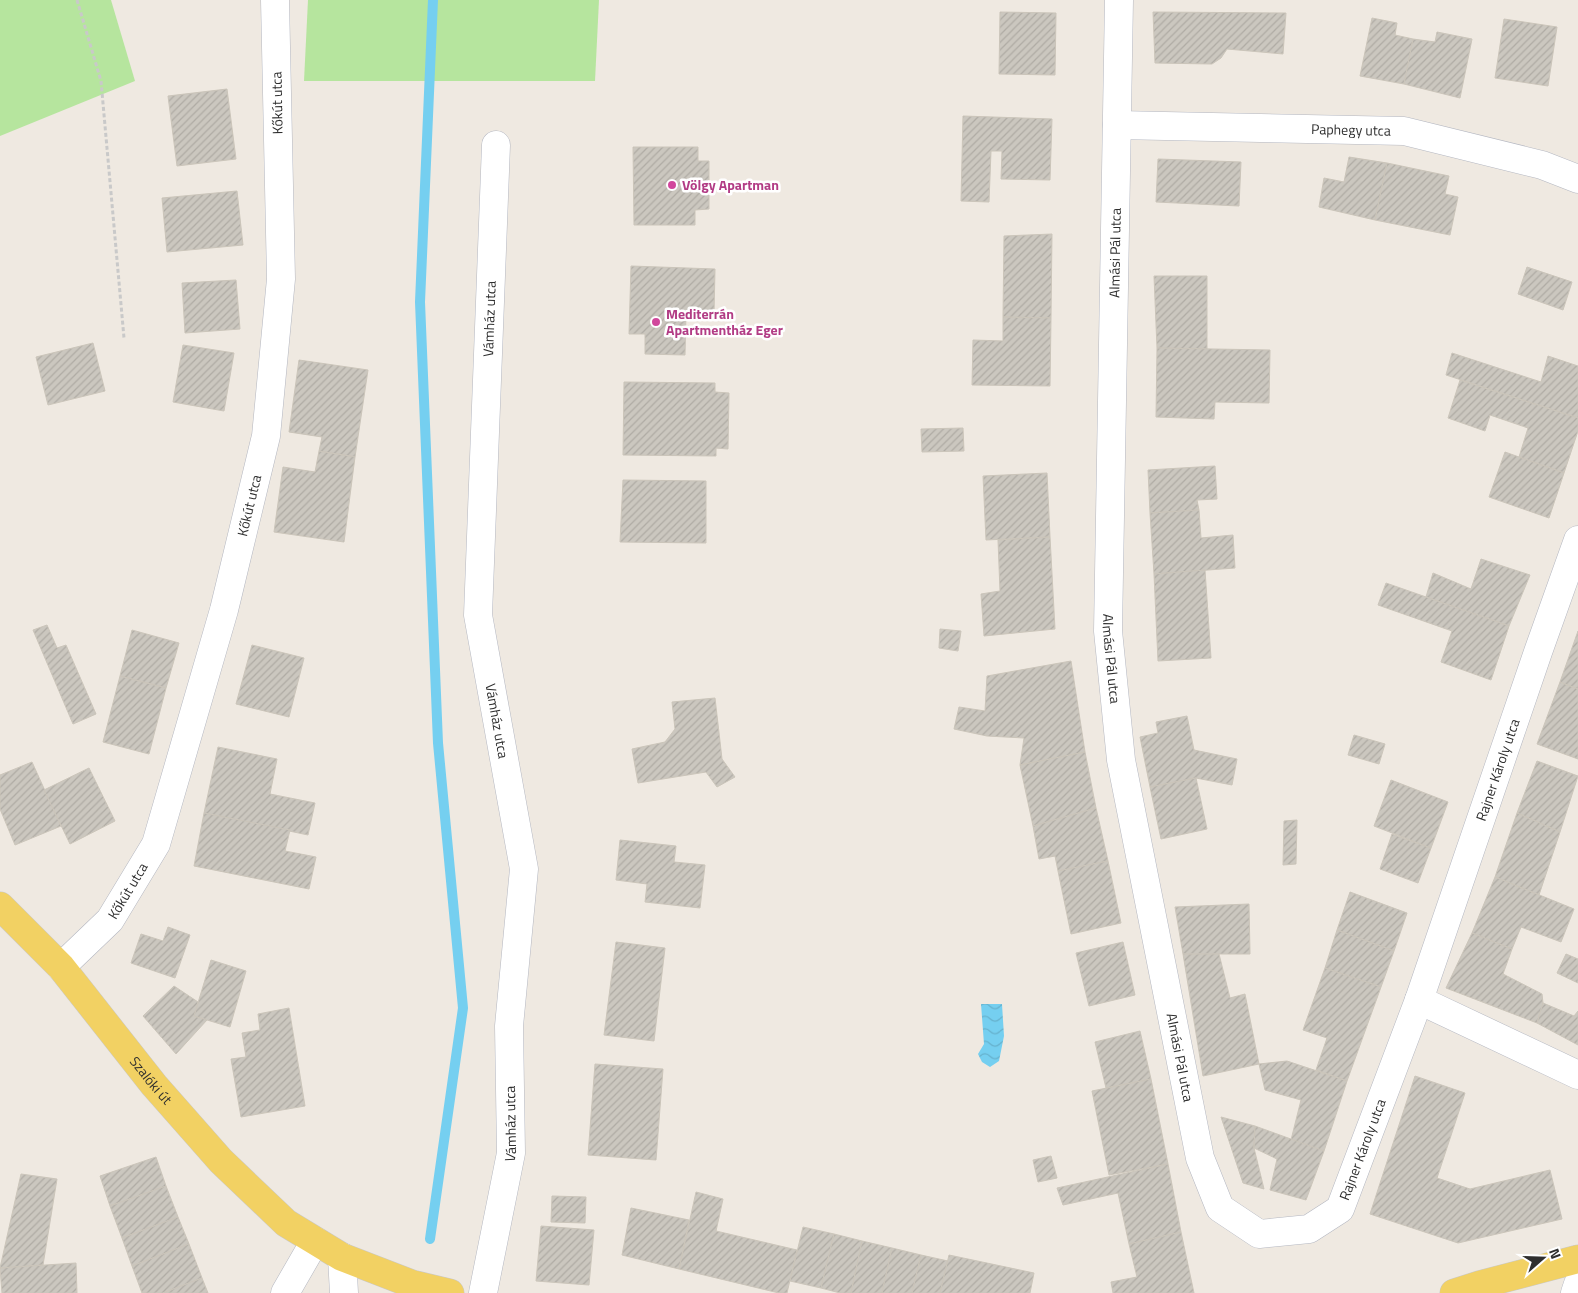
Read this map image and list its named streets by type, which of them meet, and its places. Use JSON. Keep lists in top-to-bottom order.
{
  "streets": {
    "main road": ["Szalóki út"],
    "street": [
      "Kőkút utca",
      "Paphegy utca",
      "Almási Pál utca",
      "Vámház utca",
      "Rajner Károly utca"
    ]
  },
  "crossings": [
    ["Kőkút utca", "Szalóki út"],
    ["Paphegy utca", "Almási Pál utca"],
    ["Almási Pál utca", "Rajner Károly utca"]
  ],
  "places": ["Völgy Apartman", "Mediterrán Apartmentház Eger"],
  "north": "right"
}
